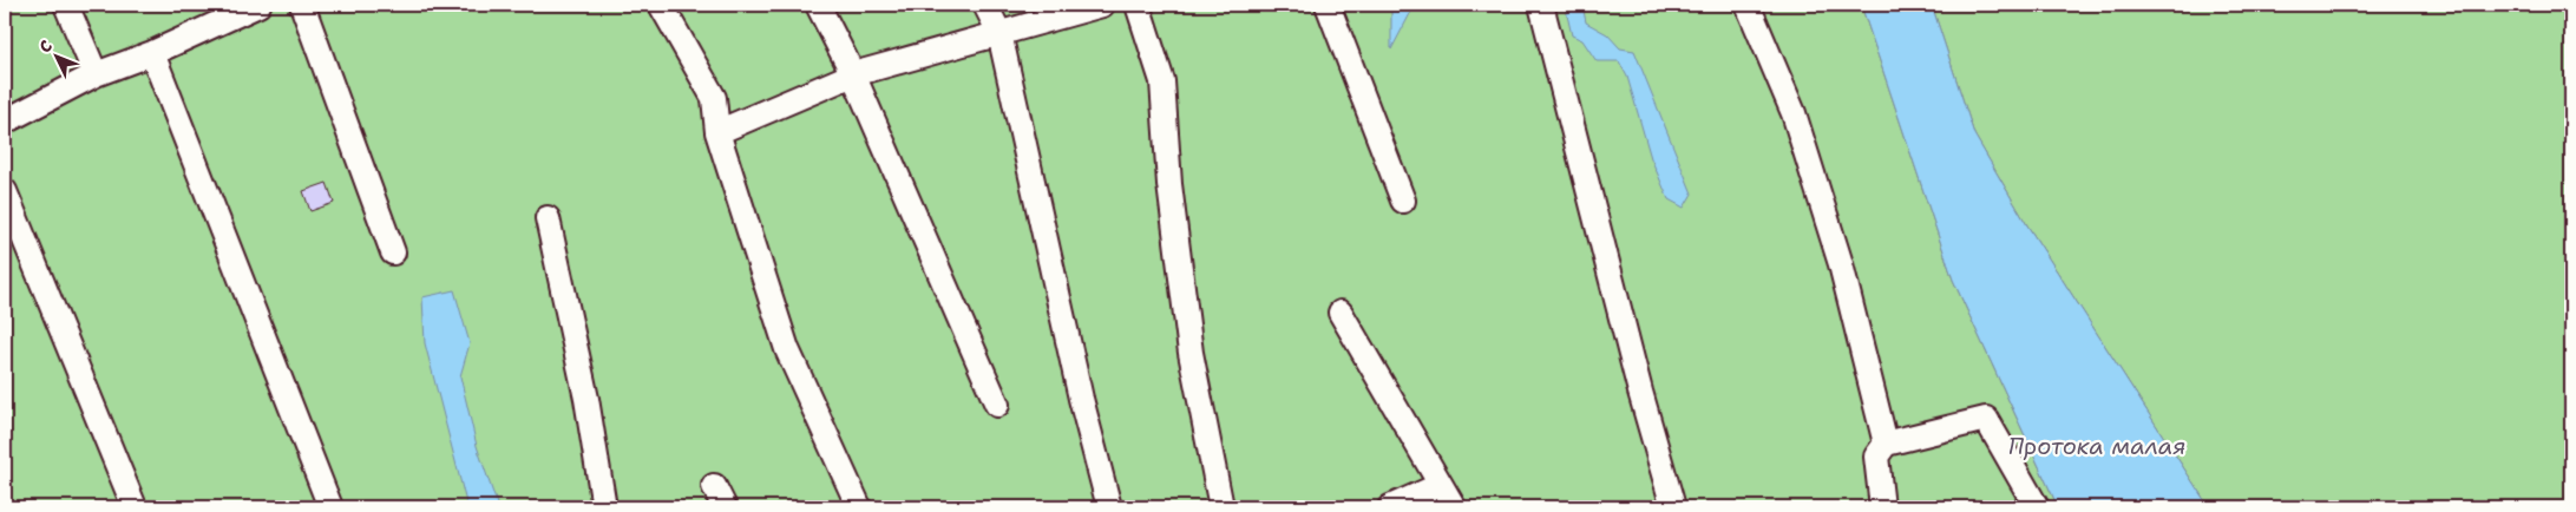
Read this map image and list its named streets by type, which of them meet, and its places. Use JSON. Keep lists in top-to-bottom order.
{
  "water": ["Протока малая"],
  "north": "top left"
}
